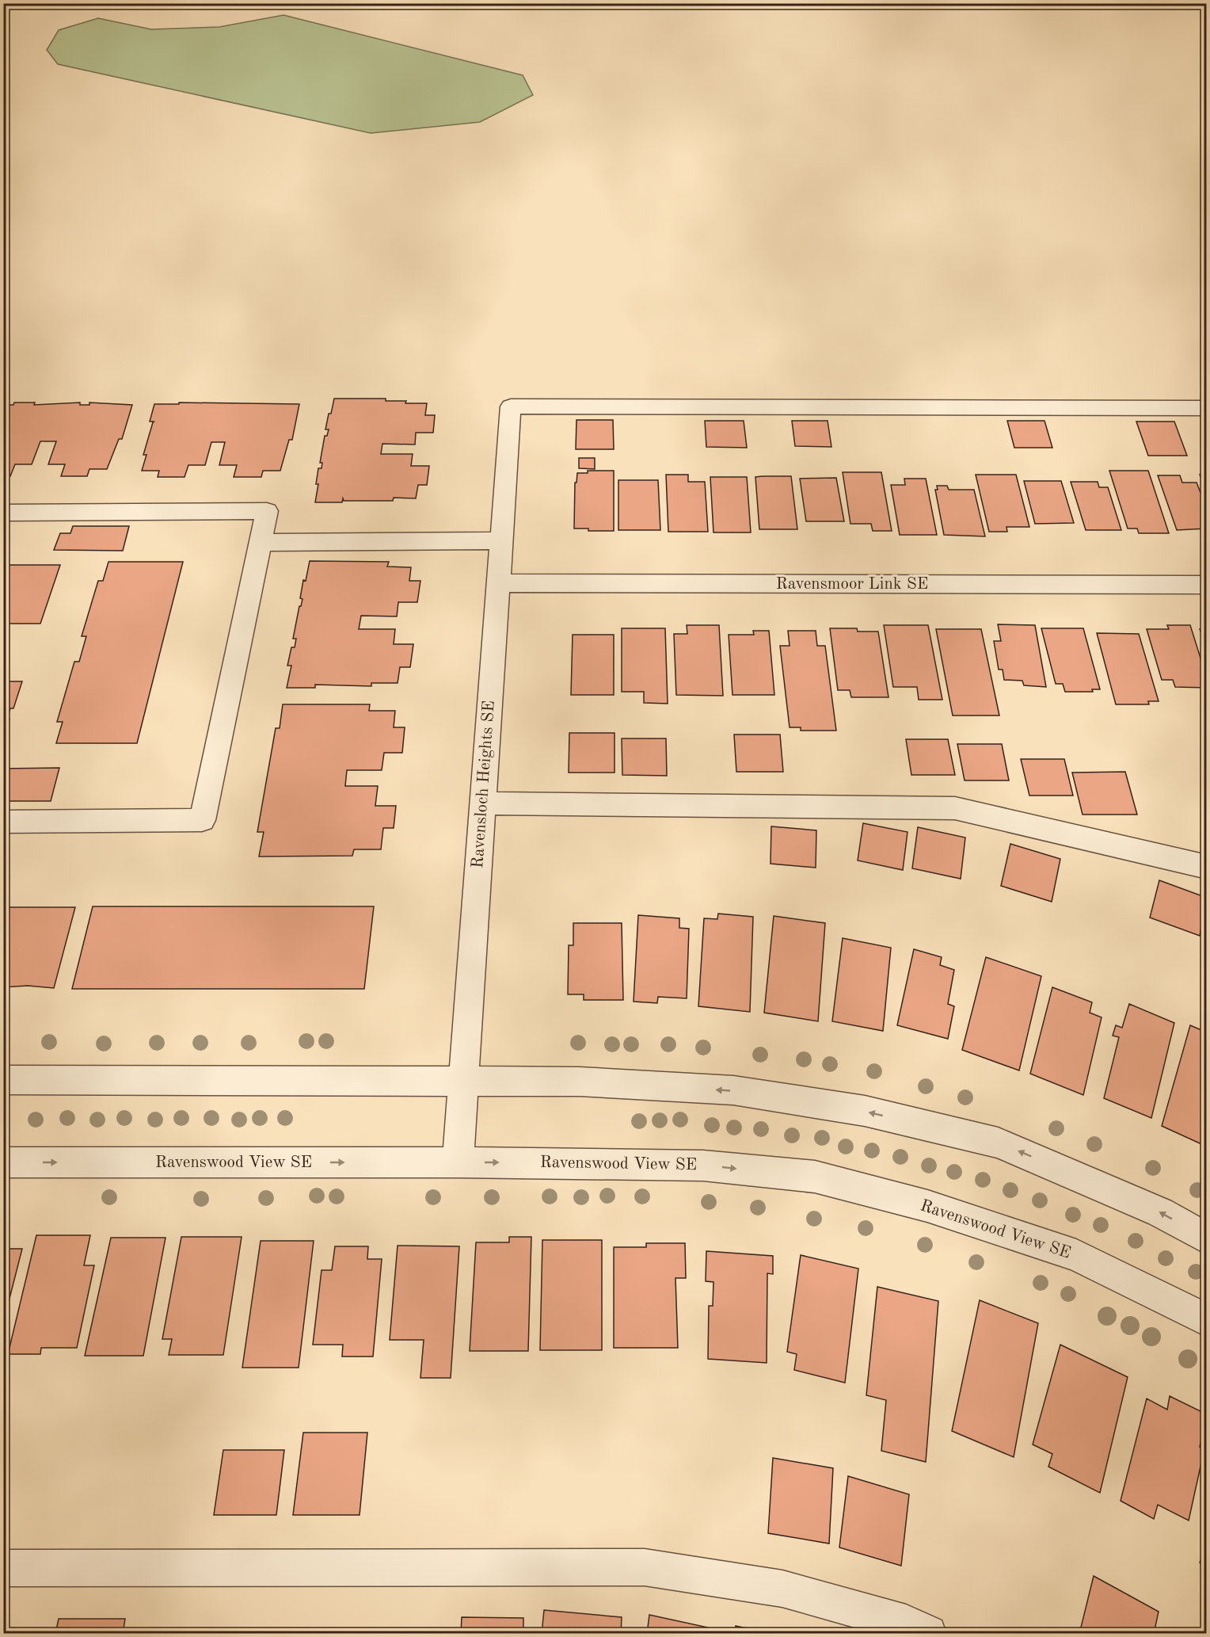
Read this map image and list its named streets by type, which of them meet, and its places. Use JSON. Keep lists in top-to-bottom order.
{
  "streets": {
    "street": ["Ravensmoor Link SE", "Ravensloch Heights SE", "Ravenswood View SE"]
  },
  "crossings": [
    ["Ravensmoor Link SE", "Ravensloch Heights SE"],
    ["Ravensloch Heights SE", "Ravenswood View SE"]
  ]
}
